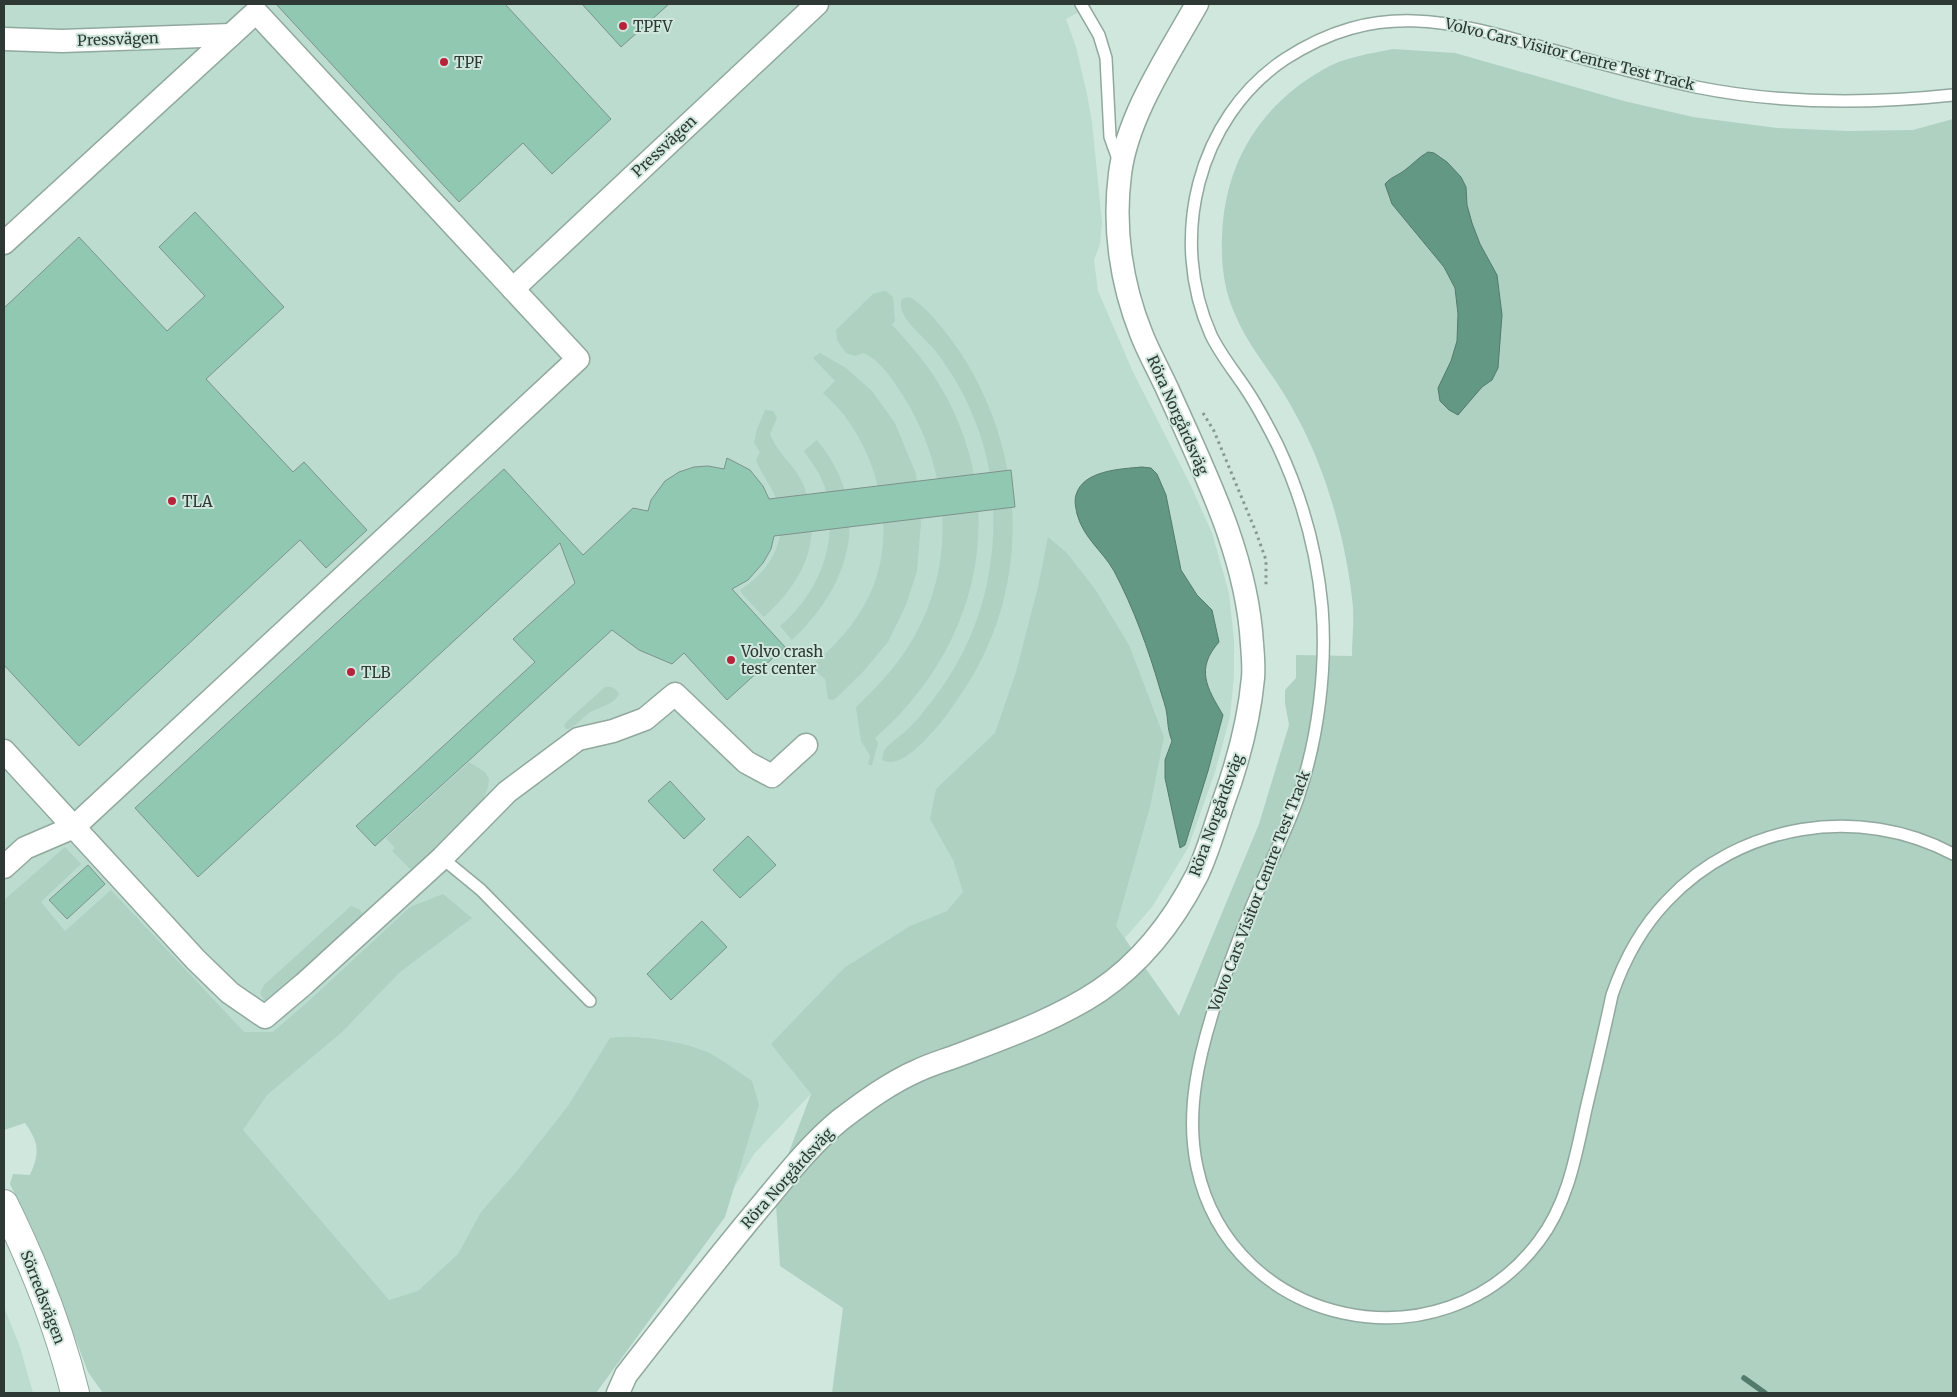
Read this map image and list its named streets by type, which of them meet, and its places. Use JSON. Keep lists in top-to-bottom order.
{
  "streets": {
    "street": ["Pressvägen", "Röra Norgårdsväg", "Sörredsvägen"],
    "lane": ["Volvo Cars Visitor Centre Test Track"]
  },
  "places": [
    "TPFV",
    "TPF",
    "TLA",
    "Volvo crash test center",
    "TLB"
  ]
}
